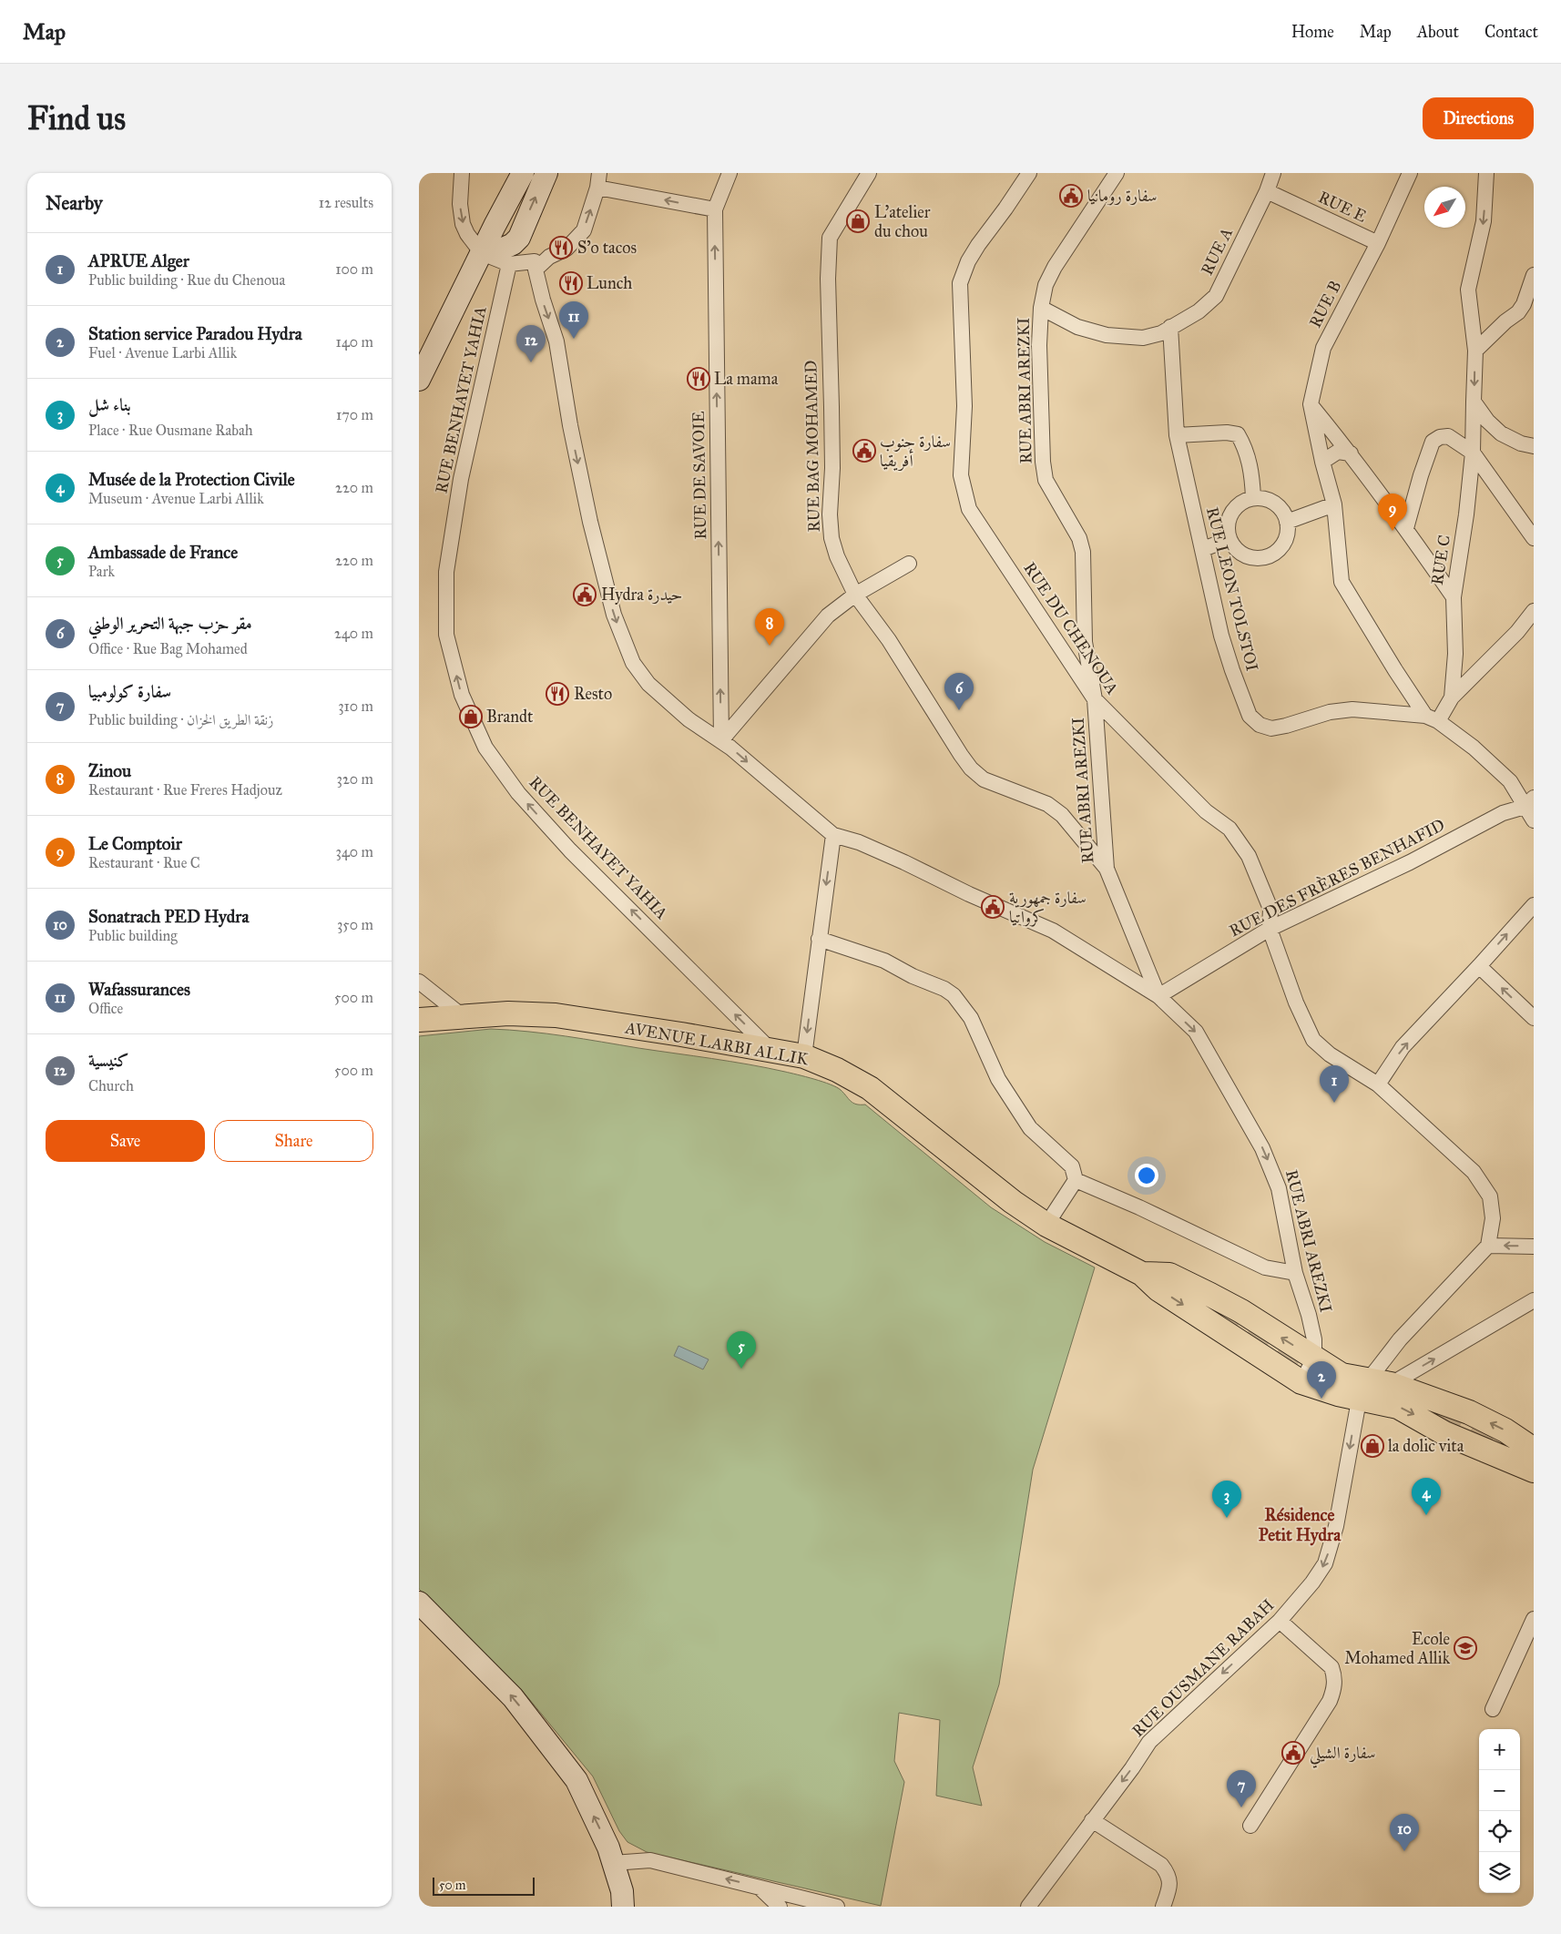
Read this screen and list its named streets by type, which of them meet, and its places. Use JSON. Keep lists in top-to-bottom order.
{
  "streets": {
    "main road": ["AVENUE LARBI ALLIK"],
    "street": [
      "RUE E",
      "RUE A",
      "RUE B",
      "RUE ABRI AREZKI",
      "RUE BENHAYET YAHIA",
      "RUE BAG MOHAMED",
      "RUE DE SAVOIE",
      "RUE C",
      "RUE LEON TOLSTOI",
      "RUE DU CHENOUA",
      "RUE DES FRÈRES BENHAFID",
      "RUE OUSMANE RABAH"
    ]
  },
  "crossings": [
    ["RUE E", "RUE A"],
    ["RUE E", "RUE B"],
    ["RUE A", "RUE ABRI AREZKI"],
    ["RUE A", "RUE LEON TOLSTOI"],
    ["RUE B", "RUE C"],
    ["RUE B", "RUE LEON TOLSTOI"],
    ["RUE ABRI AREZKI", "RUE BAG MOHAMED"],
    ["RUE ABRI AREZKI", "RUE DU CHENOUA"],
    ["RUE ABRI AREZKI", "RUE DES FRÈRES BENHAFID"],
    ["RUE ABRI AREZKI", "AVENUE LARBI ALLIK"],
    ["RUE BENHAYET YAHIA", "AVENUE LARBI ALLIK"],
    ["RUE C", "RUE LEON TOLSTOI"],
    ["RUE DU CHENOUA", "RUE DES FRÈRES BENHAFID"],
    ["AVENUE LARBI ALLIK", "RUE OUSMANE RABAH"]
  ],
  "one_way": ["RUE C", "RUE OUSMANE RABAH"],
  "districts": ["Résidence Petit Hydra"],
  "places": {
    "public building": [
      "سفارة رومانيا",
      "سفارة جنوب أفريقيا",
      "Hydra حيدرة",
      "سفارة جمهورية كرواتيا",
      "سفارة الشيلي"
    ],
    "shop": ["L’atelier du chou", "Brandt", "la dolic vita"],
    "restaurant": [
      "S'o tacos",
      "Lunch",
      "La mama",
      "Resto"
    ],
    "school or university": ["Ecole Mohamed Allik"]
  },
  "scale_bar": "50 m",
  "north": "bottom left",
  "page": {
    "header": "Map",
    "nav": [
      "Home",
      "Map",
      "About",
      "Contact"
    ],
    "buttons": [
      "Directions",
      ["Save", "Share"]
    ],
    "title": "Find us",
    "heading": ["Nearby", "12 results"],
    "list": [
      {
        "mark": "1",
        "name": "APRUE Alger",
        "note": "Public building · Rue du Chenoua",
        "value": "100 m"
      },
      {
        "mark": "2",
        "name": "Station service Paradou Hydra",
        "note": "Fuel · Avenue Larbi Allik",
        "value": "140 m"
      },
      {
        "mark": "3",
        "name": "بناء شل",
        "note": "Place · Rue Ousmane Rabah",
        "value": "170 m"
      },
      {
        "mark": "4",
        "name": "Musée de la Protection Civile",
        "note": "Museum · Avenue Larbi Allik",
        "value": "220 m"
      },
      {
        "mark": "5",
        "name": "Ambassade de France",
        "note": "Park",
        "value": "220 m"
      },
      {
        "mark": "6",
        "name": "مقر حزب جبهة التحرير الوطني",
        "note": "Office · Rue Bag Mohamed",
        "value": "240 m"
      },
      {
        "mark": "7",
        "name": "سفارة كولومبيا",
        "note": "Public building · زنقة الطريق الخزان",
        "value": "310 m"
      },
      {
        "mark": "8",
        "name": "Zinou",
        "note": "Restaurant · Rue Freres Hadjouz",
        "value": "320 m"
      },
      {
        "mark": "9",
        "name": "Le Comptoir",
        "note": "Restaurant · Rue C",
        "value": "340 m"
      },
      {
        "mark": "10",
        "name": "Sonatrach PED Hydra",
        "note": "Public building",
        "value": "350 m"
      },
      {
        "mark": "11",
        "name": "Wafassurances",
        "note": "Office",
        "value": "500 m"
      },
      {
        "mark": "12",
        "name": "كنيسية",
        "note": "Church",
        "value": "500 m"
      }
    ],
    "pins": [
      "11",
      "12",
      "9",
      "8",
      "6",
      "1",
      "5",
      "2",
      "4",
      "3",
      "7",
      "10"
    ],
    "map_buttons": ["+", "−"],
    "scale": "50 m"
  }
}
